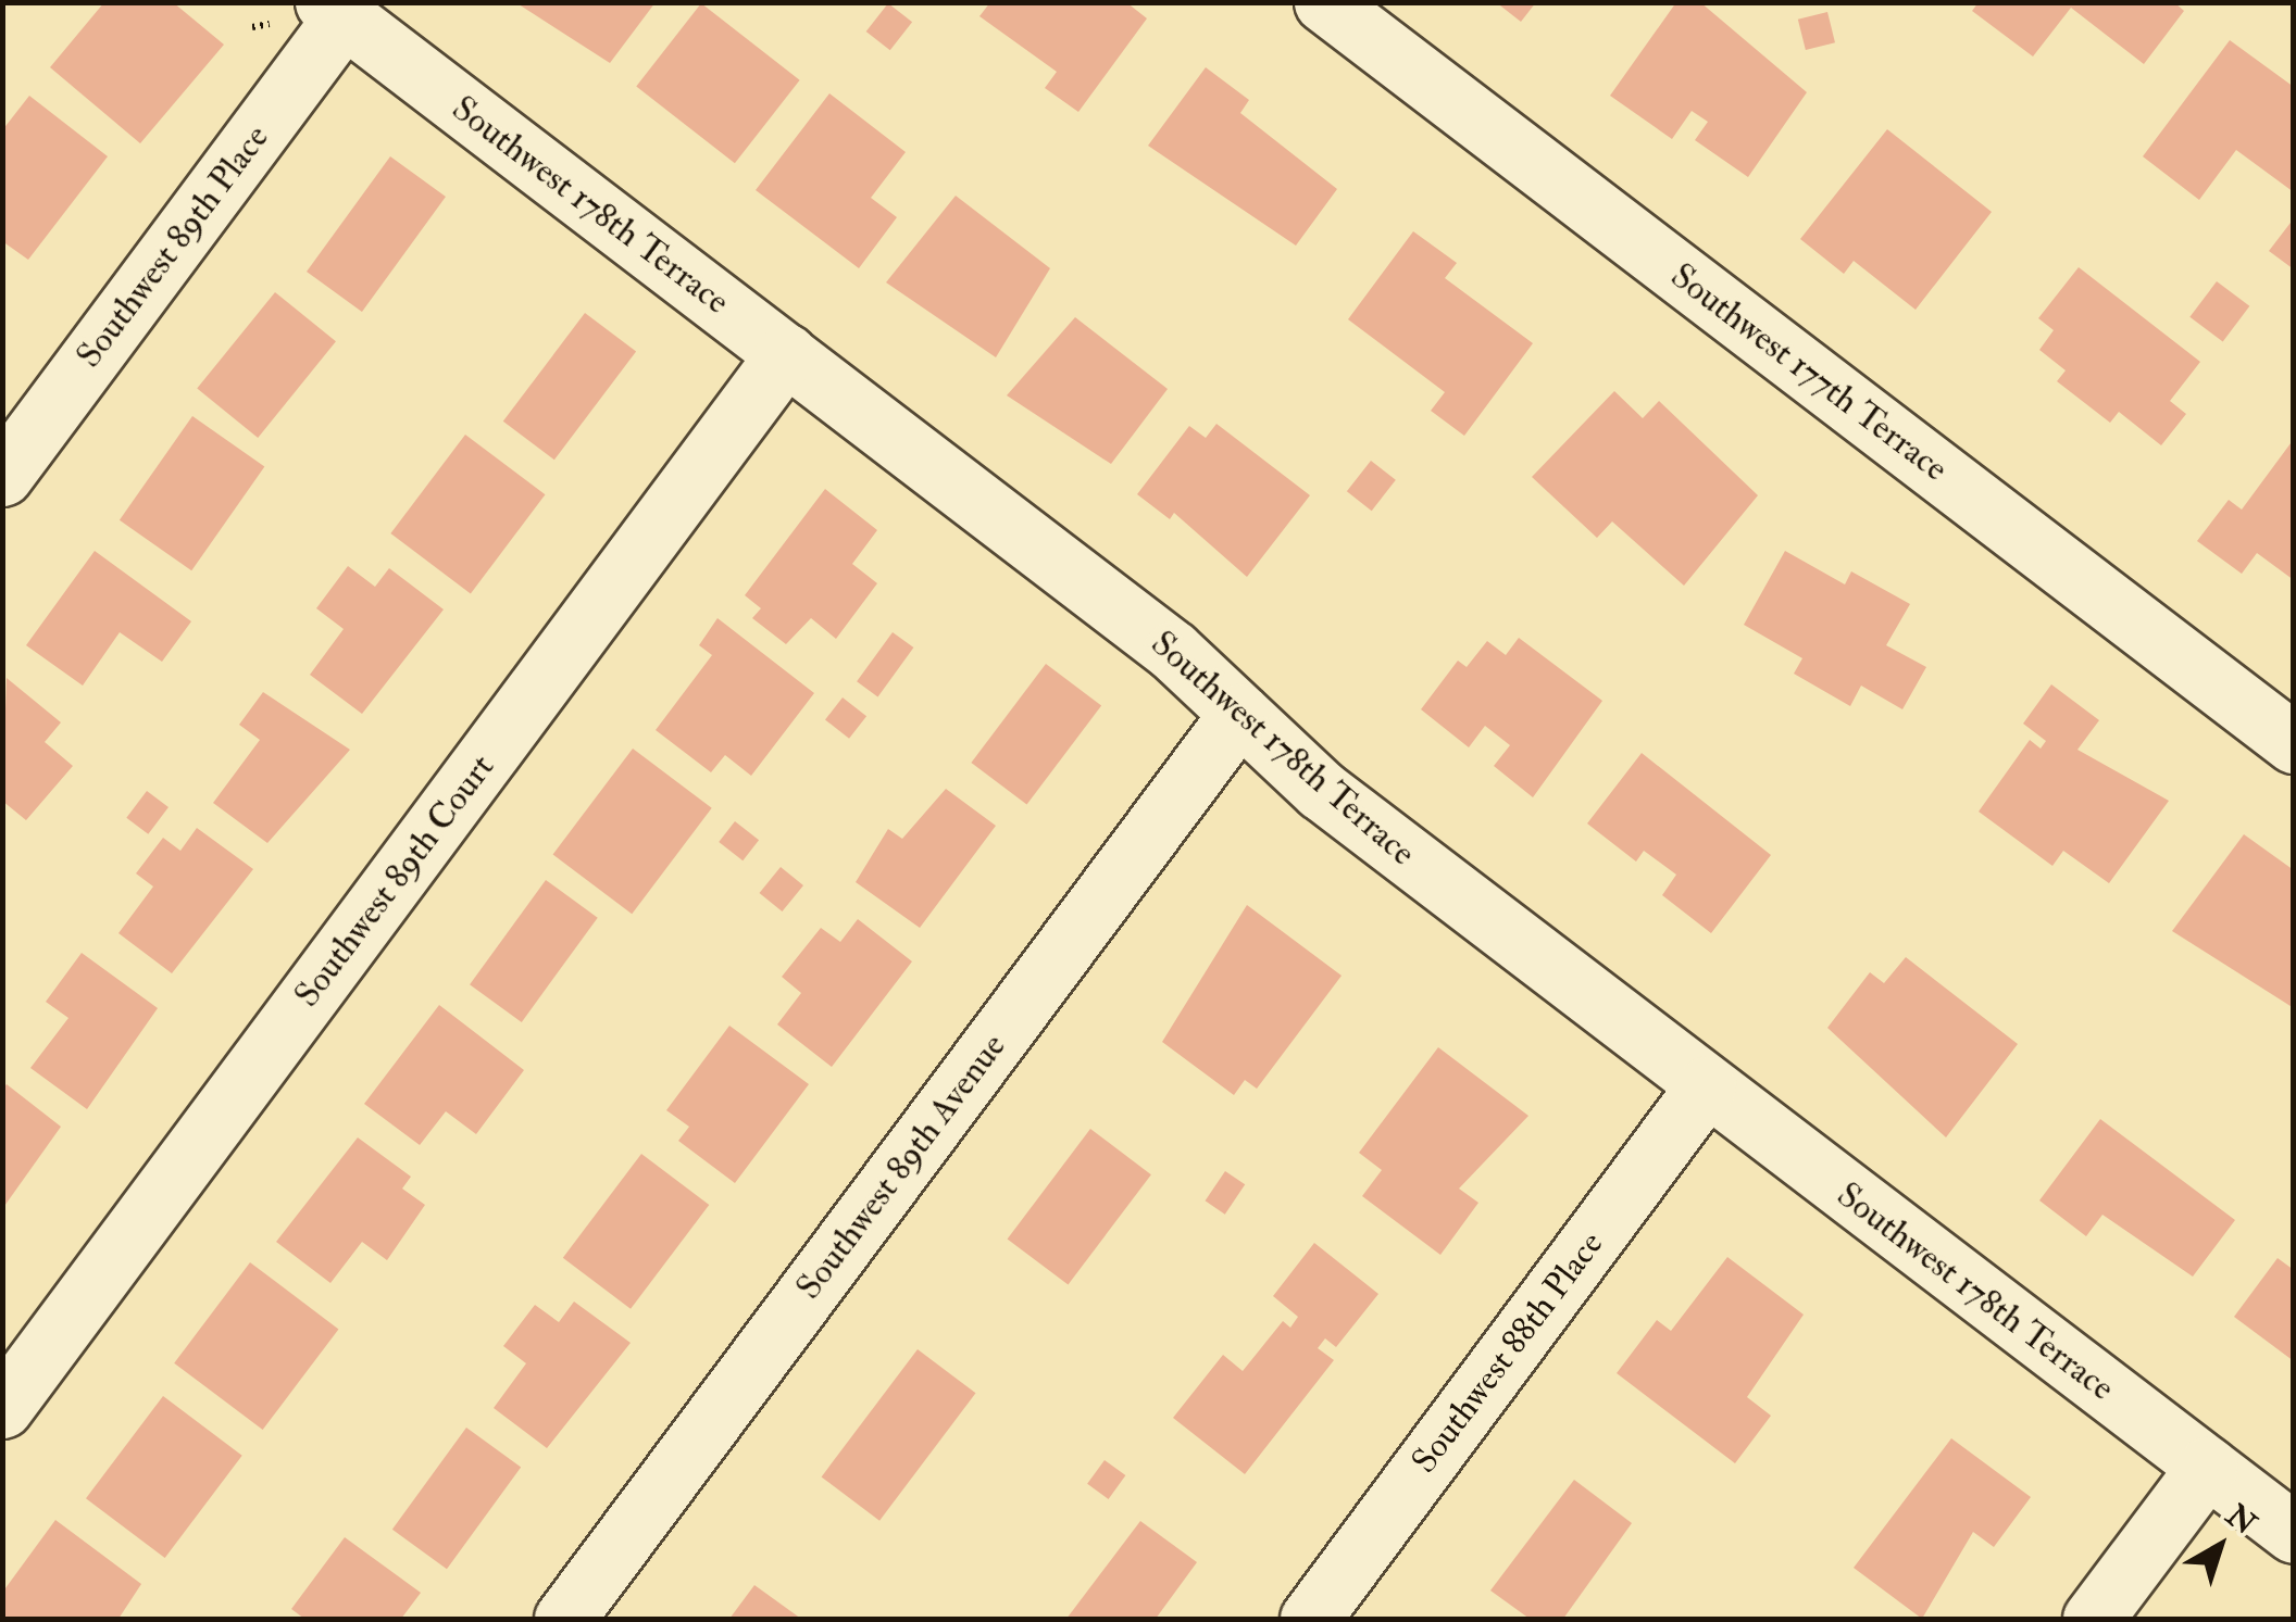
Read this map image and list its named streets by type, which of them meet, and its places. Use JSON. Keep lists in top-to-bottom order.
{
  "streets": {
    "street": [
      "Southwest 178th Terrace",
      "Southwest 89th Place",
      "Southwest 177th Terrace",
      "Southwest 89th Court",
      "Southwest 89th Avenue",
      "Southwest 88th Place"
    ]
  },
  "crossings": [
    ["Southwest 178th Terrace", "Southwest 89th Place"],
    ["Southwest 178th Terrace", "Southwest 89th Court"],
    ["Southwest 178th Terrace", "Southwest 89th Avenue"],
    ["Southwest 178th Terrace", "Southwest 88th Place"]
  ],
  "north": "top right"
}
